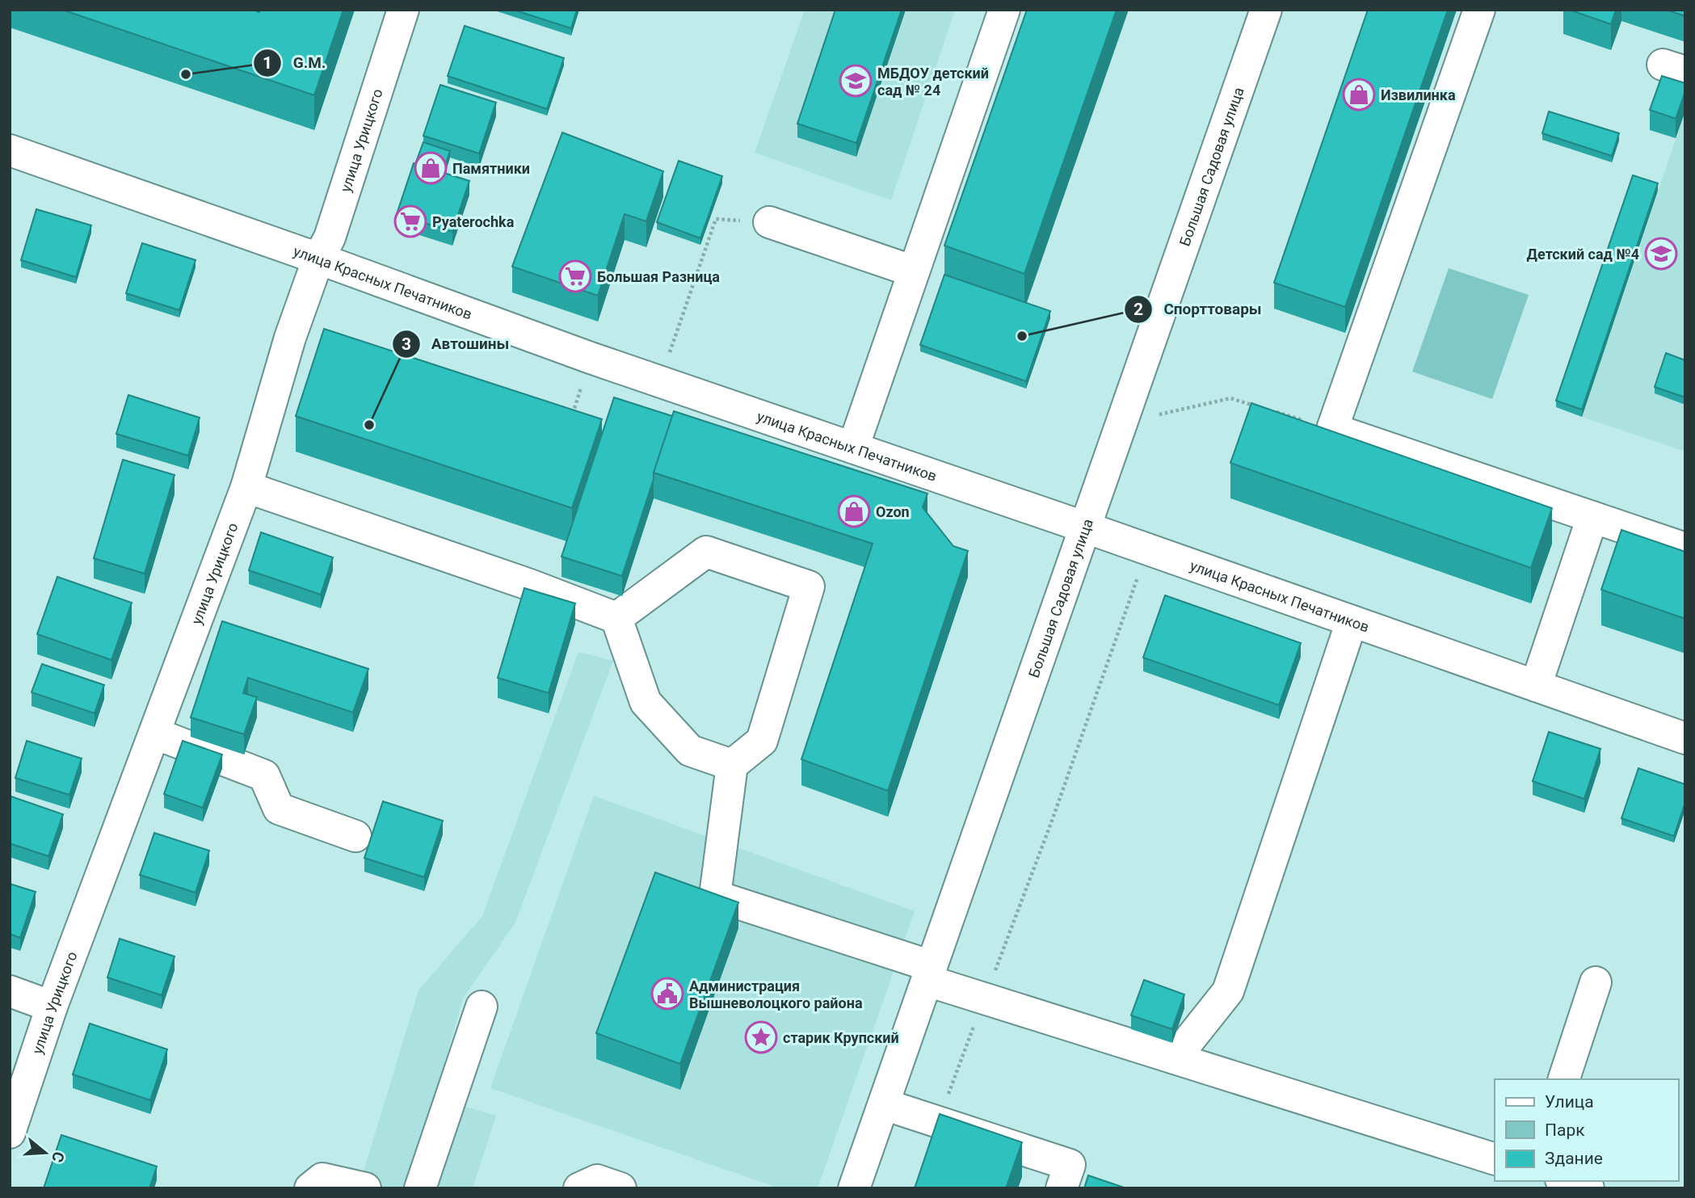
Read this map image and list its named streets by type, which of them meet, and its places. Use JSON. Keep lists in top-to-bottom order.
{
  "streets": {
    "main road": ["улица Урицкого", "Большая Садовая улица", "улица Красных Печатников"]
  },
  "crossings": [
    ["улица Урицкого", "улица Красных Печатников"],
    ["Большая Садовая улица", "улица Красных Печатников"]
  ],
  "places": {
    "other": ["G.M.", "Спорттовары", "Автошины"],
    "school or university": ["МБДОУ детский сад № 24", "Детский сад №4"],
    "shop": ["Извилинка", "Памятники", "Ozon"],
    "supermarket": ["Pyaterochka", "Большая Разница"],
    "public building": ["Администрация Вышневолоцкого района"],
    "place": ["старик Крупский"]
  },
  "legend": ["Улица", "Парк", "Здание"],
  "north": "right"
}
